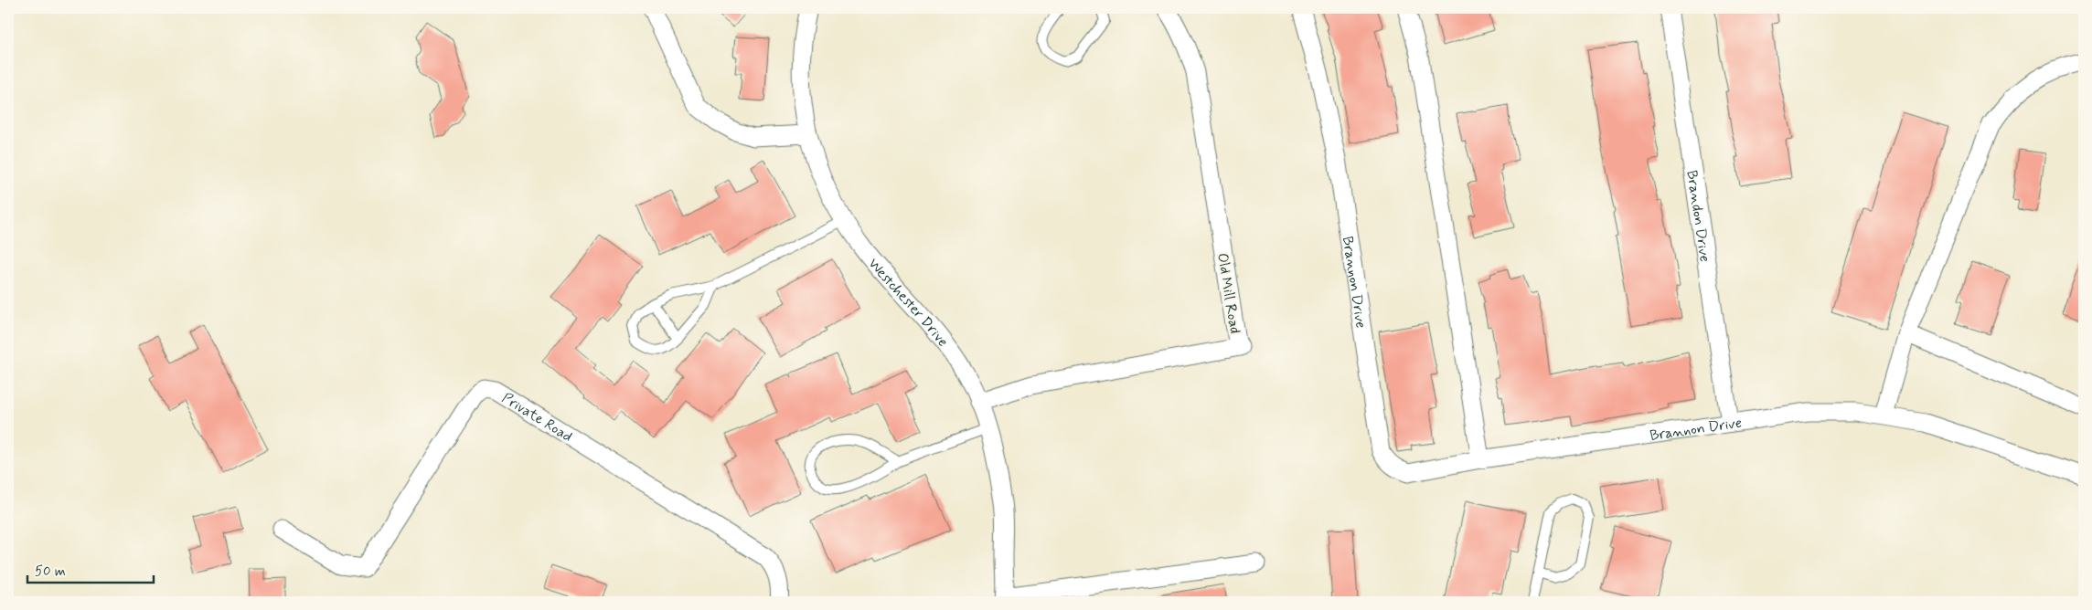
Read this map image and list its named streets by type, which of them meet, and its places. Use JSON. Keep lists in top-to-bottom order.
{
  "streets": {
    "street": [
      "Brandon Drive",
      "Brannon Drive",
      "Old Mill Road",
      "Westchester Drive",
      "Private Road"
    ]
  },
  "crossings": [
    ["Brandon Drive", "Brannon Drive"],
    ["Old Mill Road", "Westchester Drive"]
  ],
  "scale_bar": "50 m"
}
